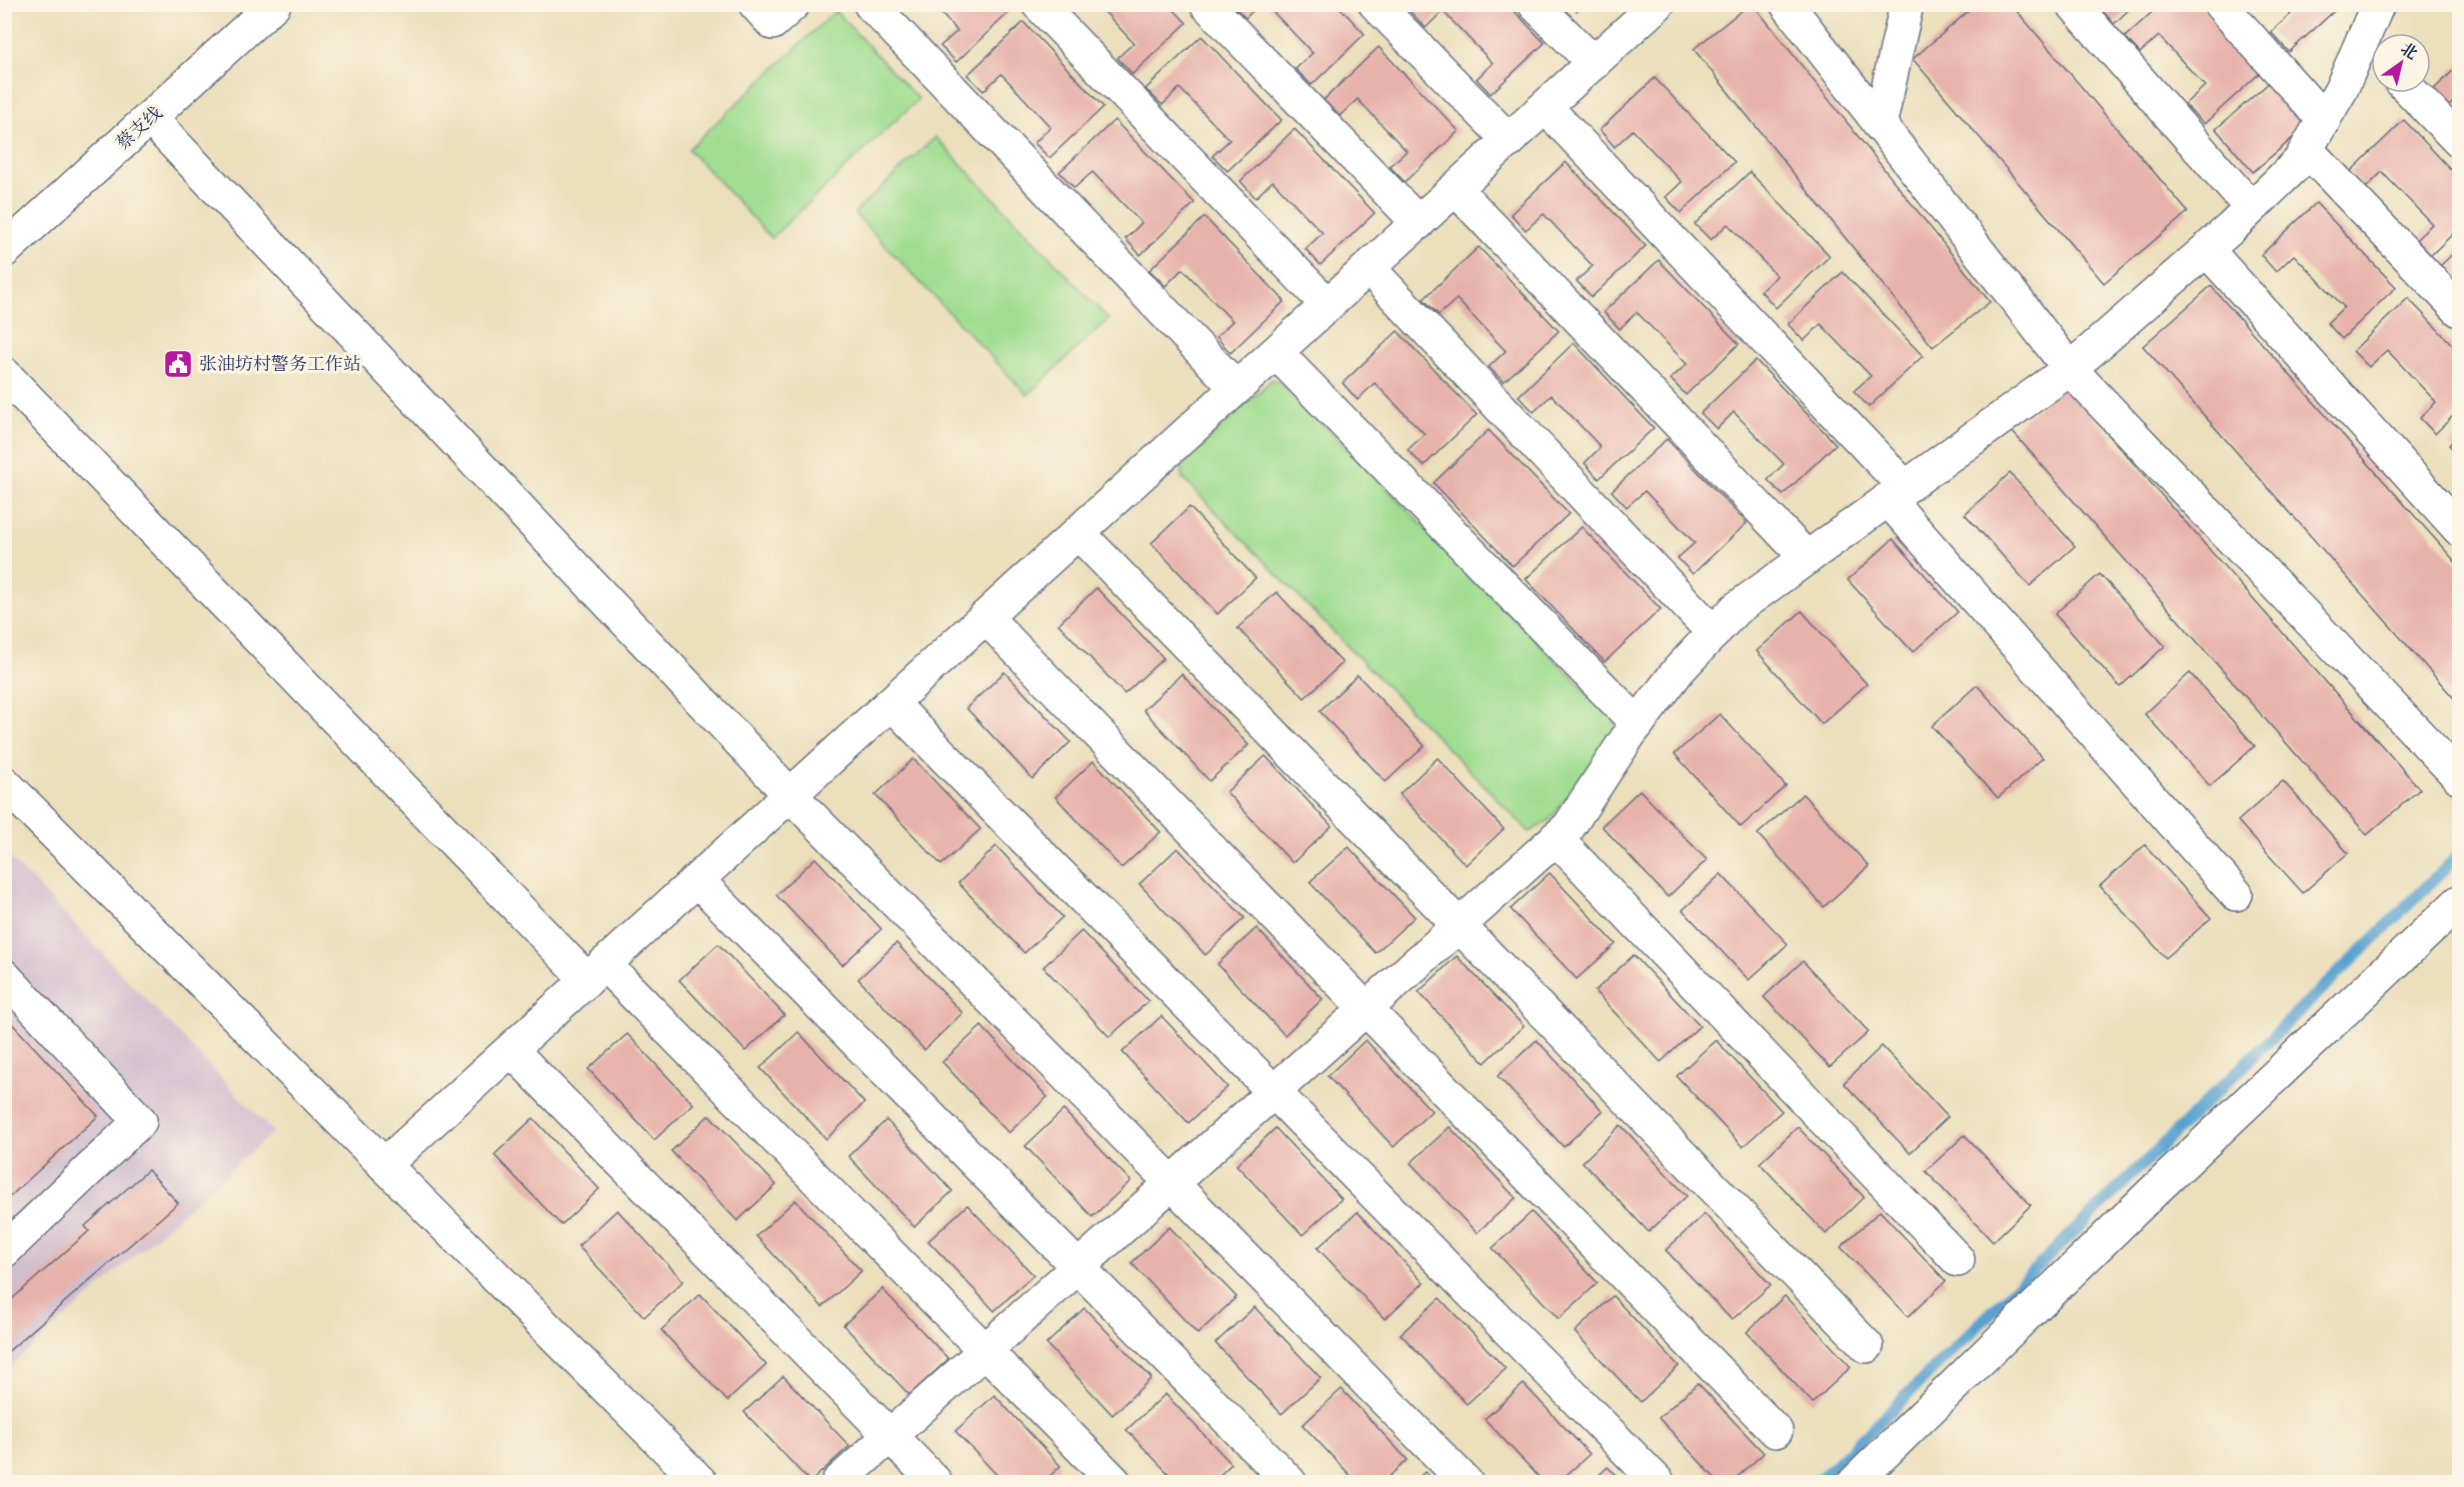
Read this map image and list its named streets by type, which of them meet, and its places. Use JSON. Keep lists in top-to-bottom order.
{
  "streets": {
    "street": ["蔡支线"]
  },
  "places": {
    "public building": ["张油坊村警务工作站"]
  },
  "north": "top right"
}
